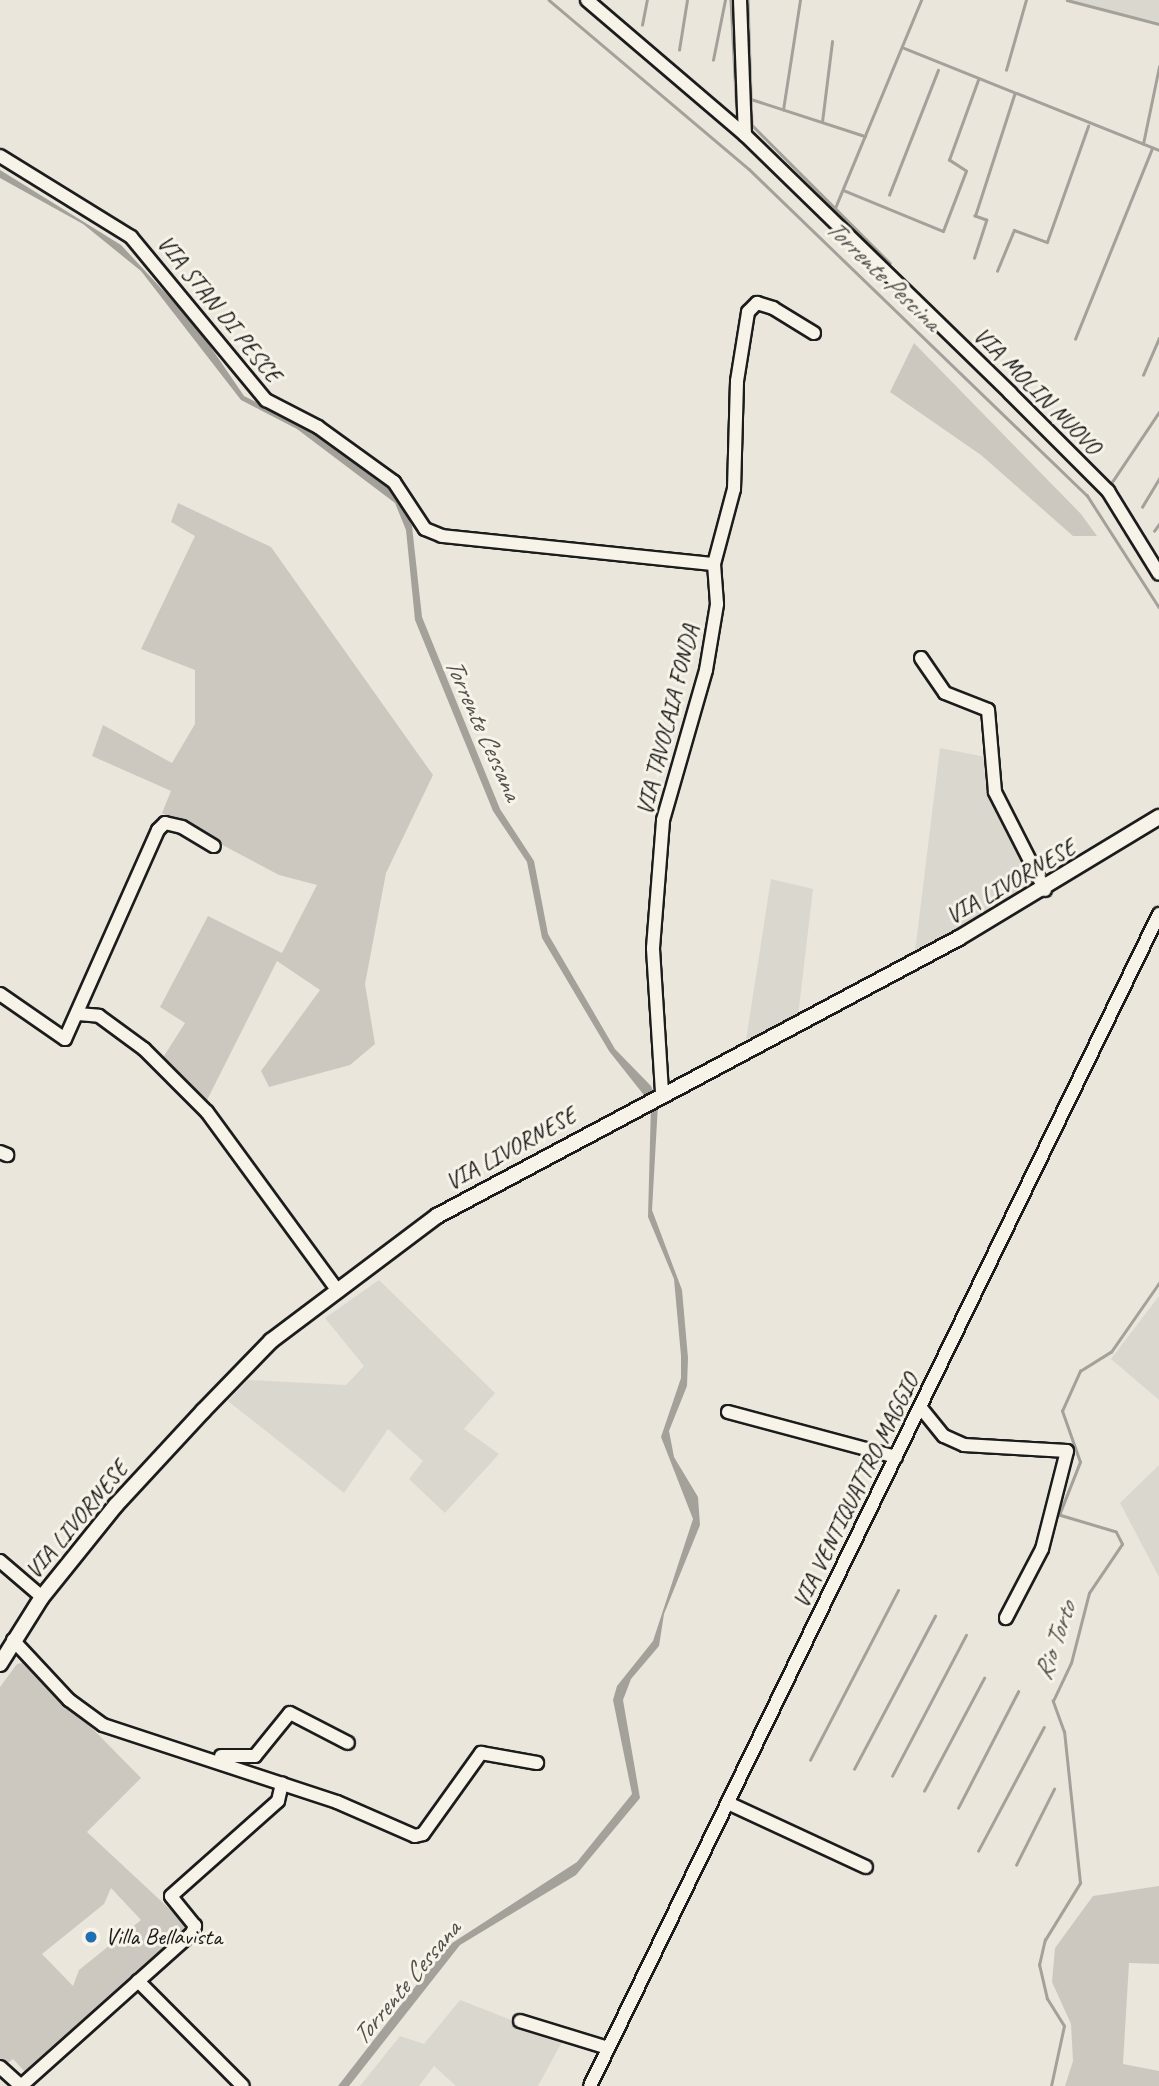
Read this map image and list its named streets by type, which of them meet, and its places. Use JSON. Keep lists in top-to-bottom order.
{
  "streets": {
    "main road": ["VIA LIVORNESE"],
    "street": [
      "VIA STAN DI PESCE",
      "VIA MOLIN NUOVO",
      "VIA TAVOLAIA FONDA",
      "VIA VENTIQUATTRO MAGGIO"
    ]
  },
  "crossings": [
    ["VIA STAN DI PESCE", "VIA TAVOLAIA FONDA"],
    ["VIA TAVOLAIA FONDA", "VIA LIVORNESE"]
  ],
  "water": ["Torrente Pescina", "Torrente Cessana", "Rio Torto"],
  "places": ["Villa Bellavista"]
}
